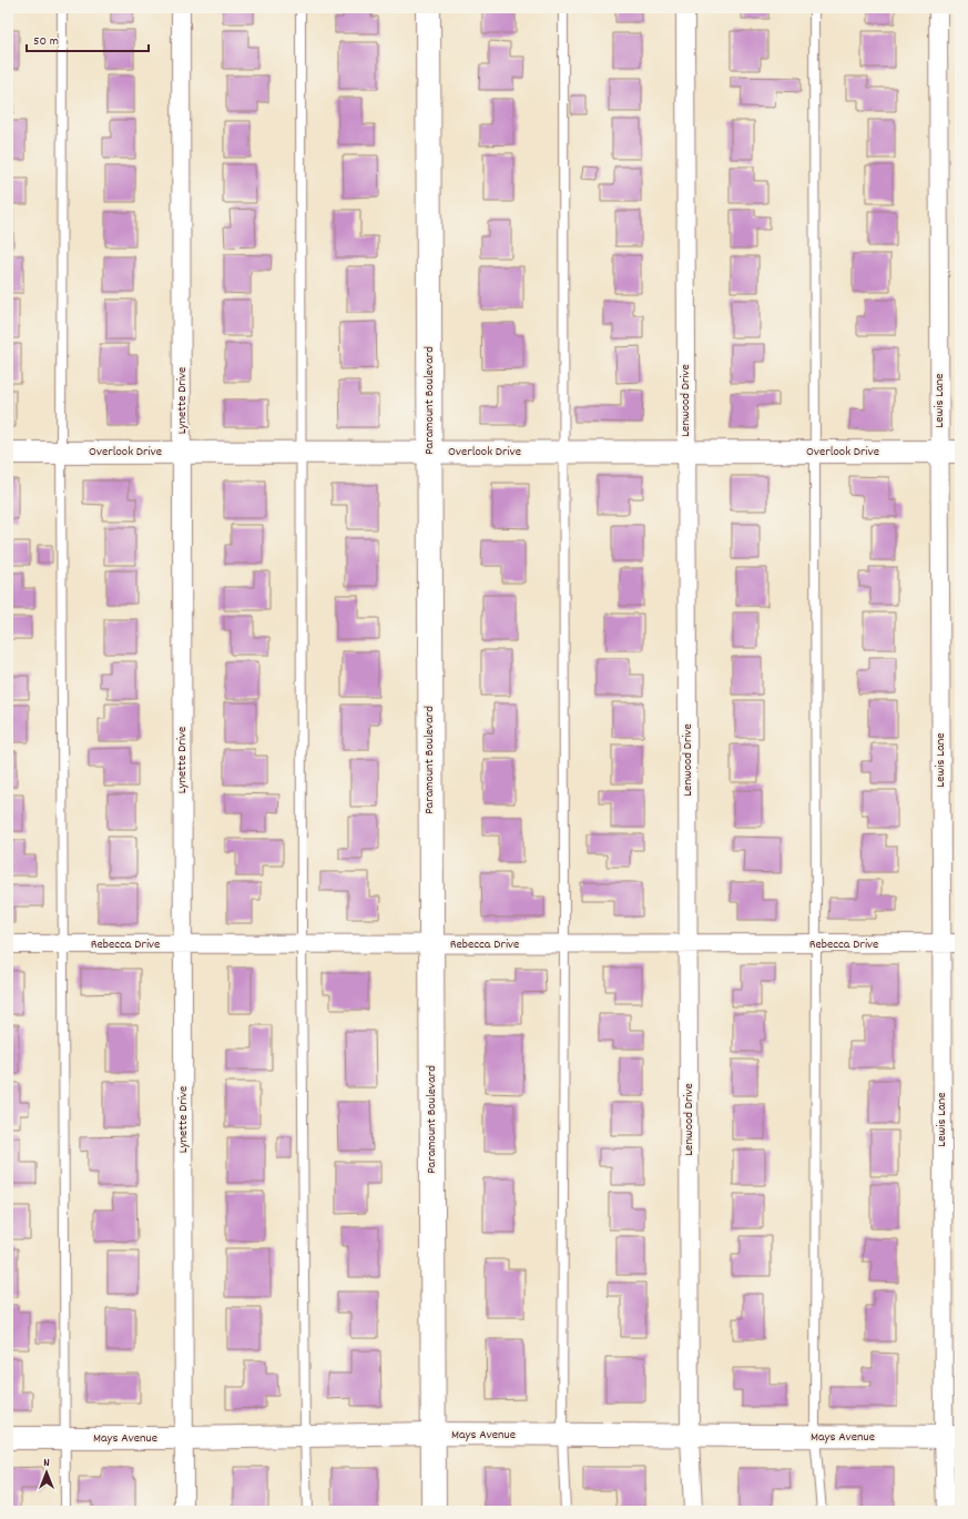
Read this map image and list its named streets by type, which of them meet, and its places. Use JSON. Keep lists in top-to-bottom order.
{
  "streets": {
    "main road": ["Paramount Boulevard"],
    "street": [
      "Lynette Drive",
      "Lenwood Drive",
      "Lewis Lane",
      "Overlook Drive",
      "Rebecca Drive",
      "Mays Avenue"
    ]
  },
  "crossings": [
    ["Lynette Drive", "Overlook Drive"],
    ["Lynette Drive", "Rebecca Drive"],
    ["Lynette Drive", "Mays Avenue"],
    ["Paramount Boulevard", "Overlook Drive"],
    ["Paramount Boulevard", "Rebecca Drive"],
    ["Paramount Boulevard", "Mays Avenue"],
    ["Lenwood Drive", "Overlook Drive"],
    ["Lenwood Drive", "Rebecca Drive"],
    ["Lenwood Drive", "Mays Avenue"],
    ["Lewis Lane", "Overlook Drive"],
    ["Lewis Lane", "Rebecca Drive"],
    ["Lewis Lane", "Mays Avenue"]
  ],
  "scale_bar": "50 m",
  "north": "top"
}
